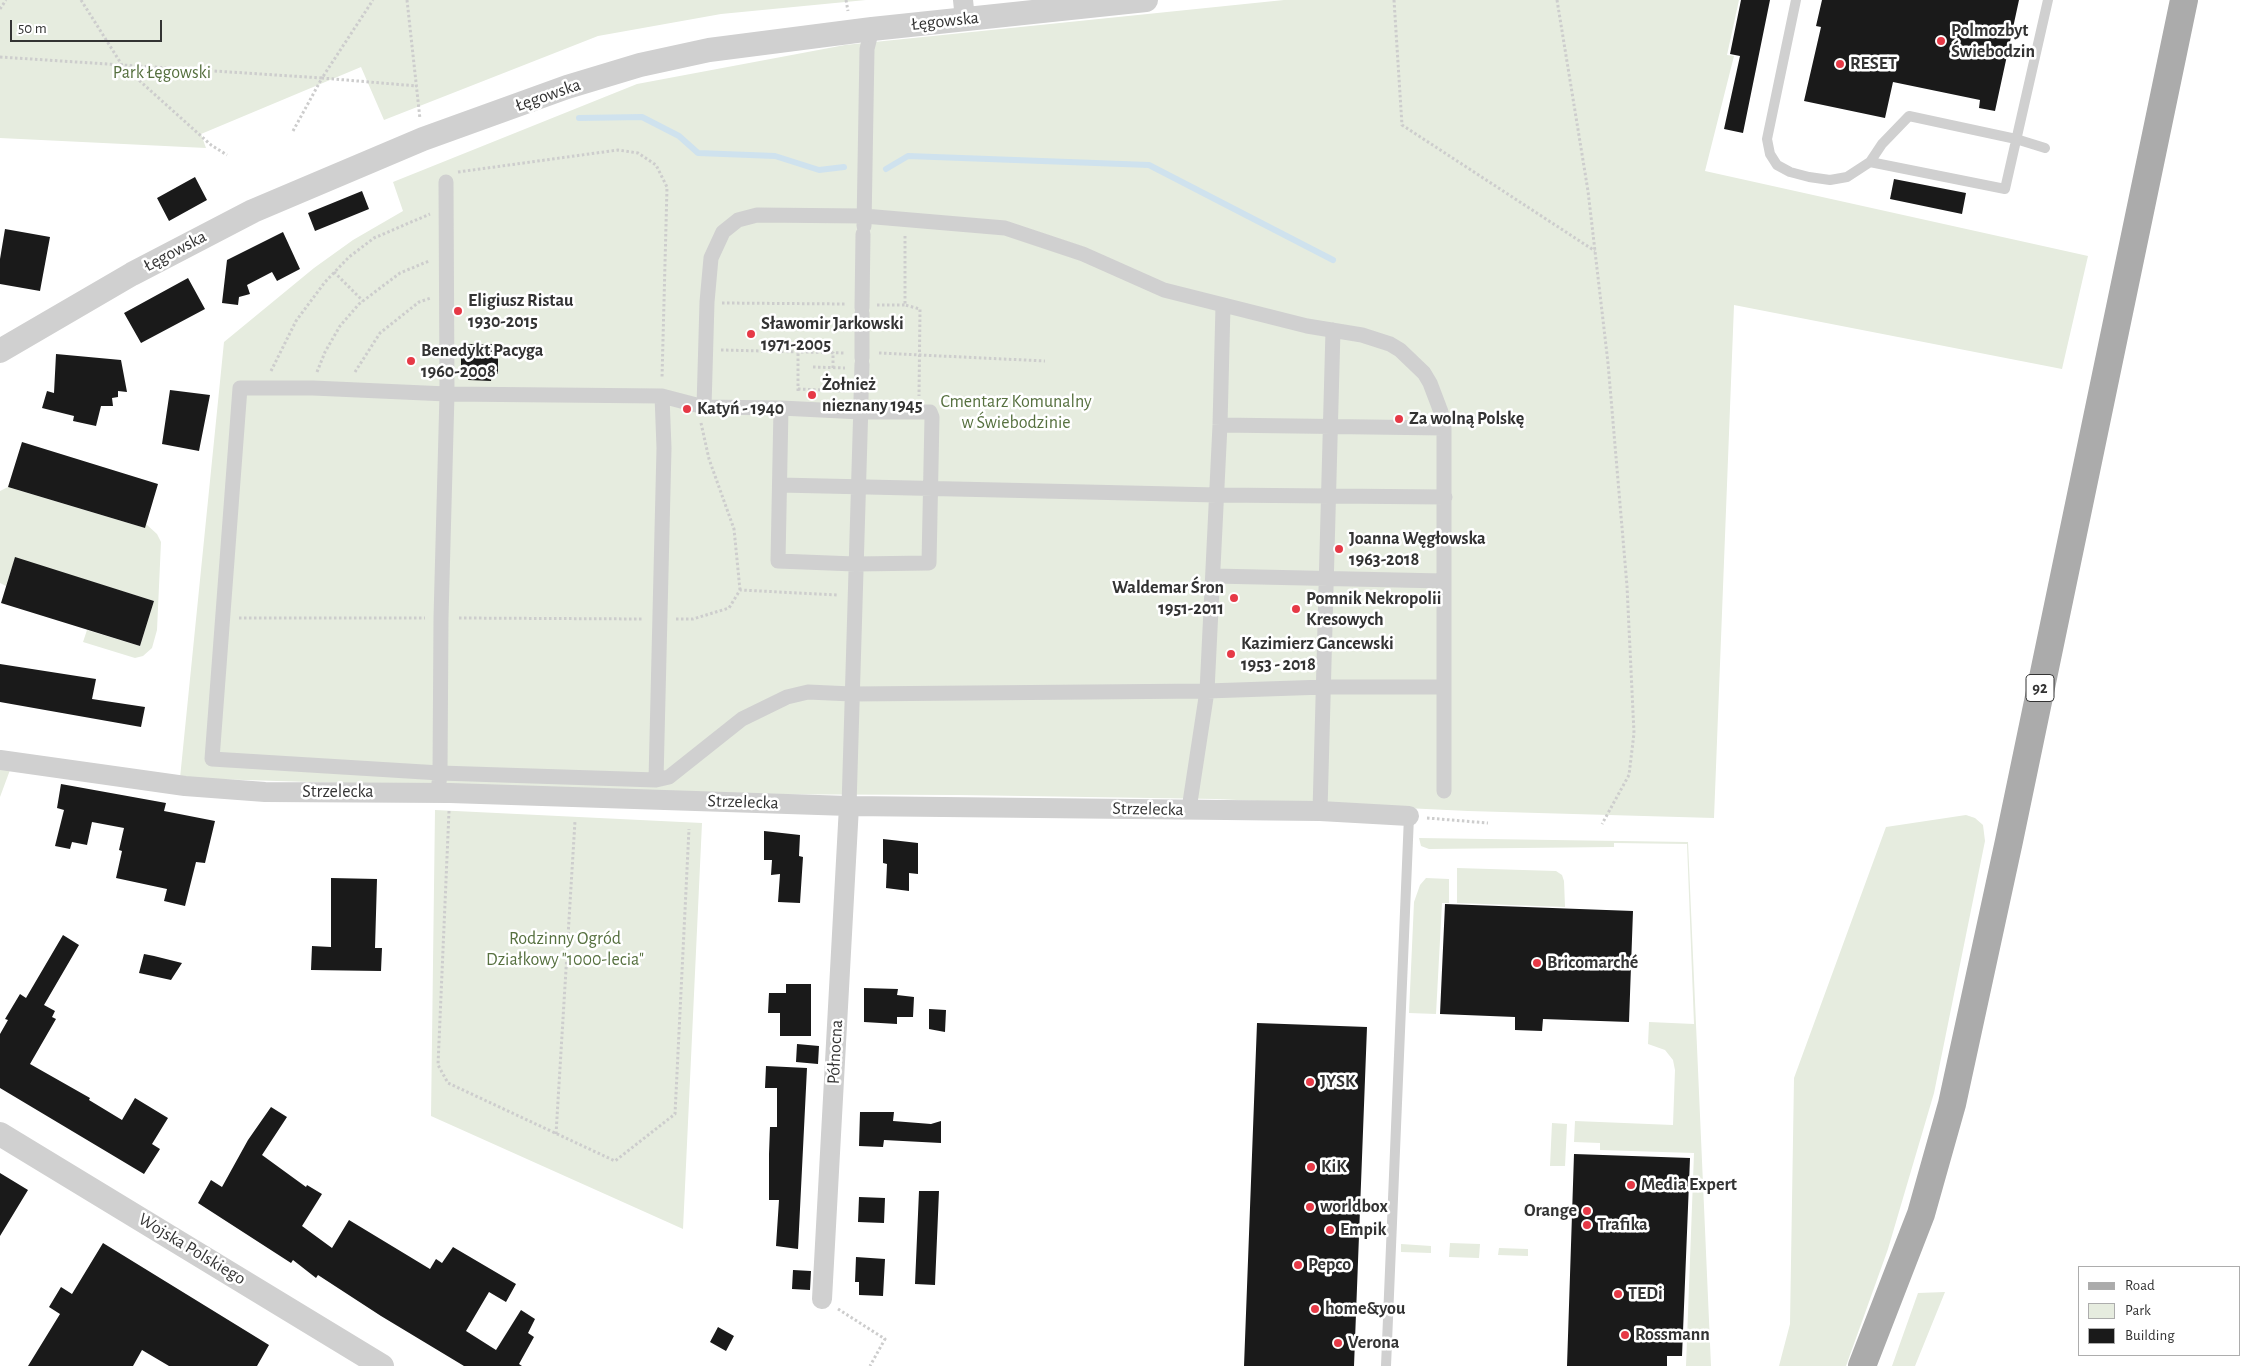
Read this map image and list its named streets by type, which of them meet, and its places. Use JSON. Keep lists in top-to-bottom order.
{
  "streets": {
    "main road": ["92"],
    "street": [
      "Łęgowska",
      "Strzelecka",
      "Północna",
      "Wojska Polskiego"
    ]
  },
  "crossings": [
    ["Strzelecka", "Północna"]
  ],
  "parks": ["Park Łęgowski", "Cmentarz Komunalny w Świebodzinie", "Rodzinny Ogród Działkowy \"1000-lecia\""],
  "places": [
    "Polmozbyt Świebodzin",
    "RESET",
    "Eligiusz Ristau 1930-2015",
    "Sławomir Jarkowski 1971-2005",
    "Benedykt Pacyga 1960-2008",
    "Żołnież nieznany 1945",
    "Katyń - 1940",
    "Za wolną Polskę",
    "Joanna Węgłowska 1963-2018",
    "Waldemar Śron 1951-2011",
    "Pomnik Nekropolii Kresowych",
    "Kazimierz Gancewski 1953 - 2018",
    "Bricomarché",
    "JYSK",
    "KiK",
    "Media Expert",
    "worldbox",
    "Orange",
    "Trafika",
    "Empik",
    "Pepco",
    "TEDi",
    "home&you",
    "Rossmann",
    "Verona"
  ],
  "legend": ["Road", "Park", "Building"],
  "scale_bar": "50 m"
}
